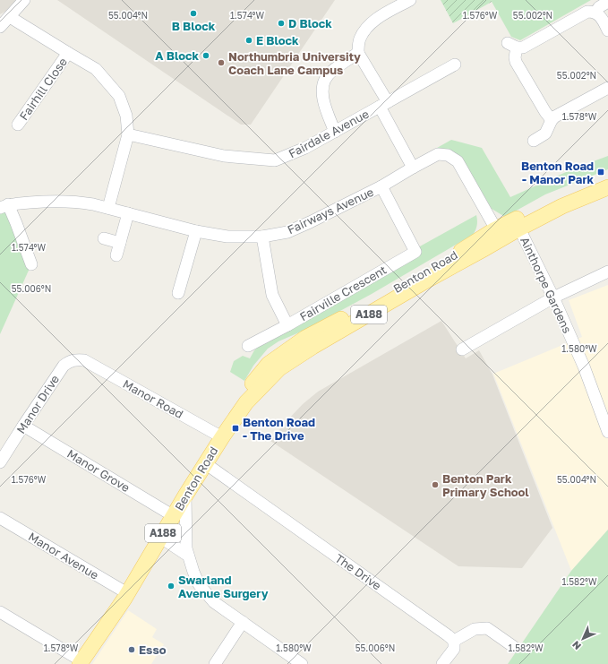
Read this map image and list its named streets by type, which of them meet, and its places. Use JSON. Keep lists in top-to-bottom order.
{
  "streets": {
    "main road": ["Benton Road", "A188"],
    "street": [
      "Fairhill Close",
      "Fairdale Avenue",
      "Fairways Avenue",
      "Ainthorpe Gardens",
      "Fairville Crescent",
      "Manor Road",
      "Manor Drive",
      "Manor Grove",
      "Manor Avenue",
      "The Drive"
    ]
  },
  "crossings": [
    ["Fairways Avenue", "Benton Road"],
    ["Fairways Avenue", "Fairville Crescent"],
    ["Benton Road", "Ainthorpe Gardens"],
    ["Benton Road", "Manor Road"],
    ["Benton Road", "Manor Grove"],
    ["Benton Road", "Manor Avenue"],
    ["Benton Road", "The Drive"],
    ["Manor Road", "Manor Drive"],
    ["Manor Drive", "Manor Grove"]
  ],
  "places": {
    "other": [
      "B Block",
      "D Block",
      "E Block",
      "A Block",
      "Northumbria University Coach Lane Campus",
      "Benton Park Primary School",
      "Swarland Avenue Surgery",
      "Esso"
    ],
    "transit": ["Benton Road - Manor Park", "Benton Road - The Drive"]
  },
  "north": "bottom left",
  "coordinates": [
    "55.004°N",
    "1.574°W",
    "1.576°W",
    "55.002°N",
    "1.578°W",
    "55.006°N",
    "1.580°W",
    "1.582°W"
  ]
}
